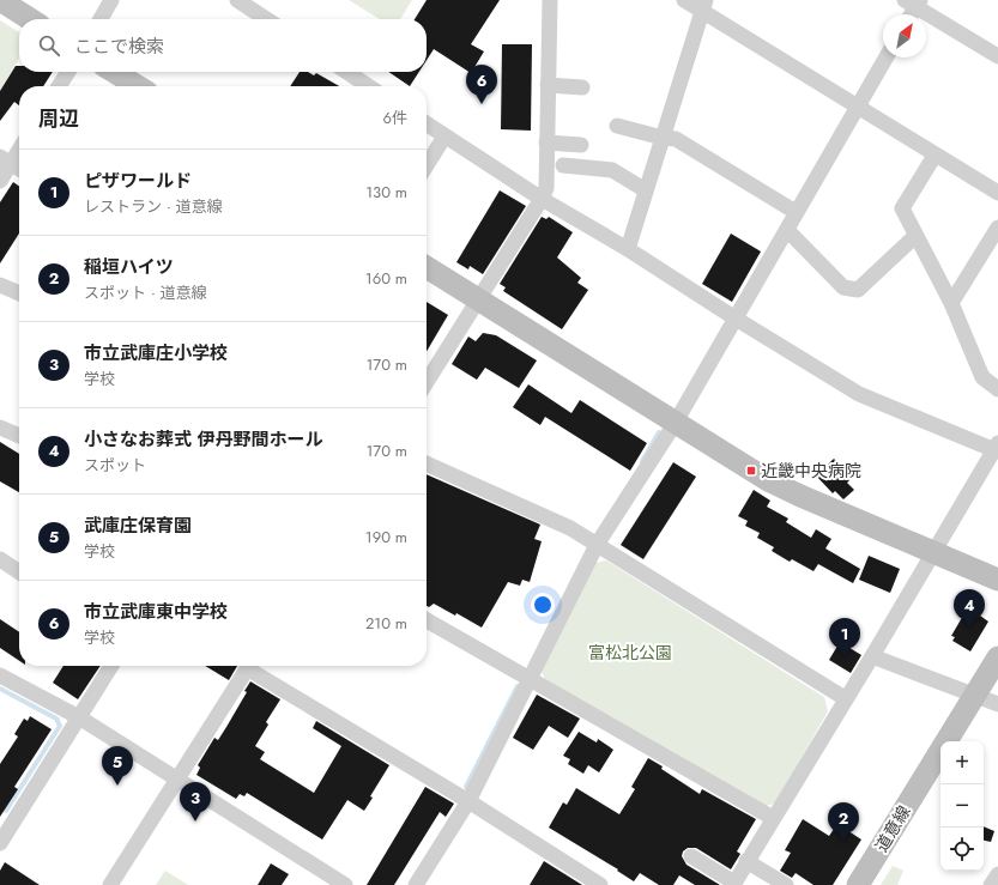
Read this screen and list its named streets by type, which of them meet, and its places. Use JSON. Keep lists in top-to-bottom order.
{
  "streets": {
    "street": ["道意線"]
  },
  "parks": ["富松北公園"],
  "places": {
    "transit": ["近畿中央病院"]
  },
  "north": "top right",
  "page": {
    "search": "ここで検索",
    "pins": [
      "6",
      "4",
      "1",
      "5",
      "3",
      "2"
    ],
    "heading": ["周辺", "6件"],
    "list": [
      {
        "mark": "1",
        "name": "ピザワールド",
        "note": "レストラン · 道意線",
        "value": "130 m"
      },
      {
        "mark": "2",
        "name": "稲垣ハイツ",
        "note": "スポット · 道意線",
        "value": "160 m"
      },
      {
        "mark": "3",
        "name": "市立武庫庄小学校",
        "note": "学校",
        "value": "170 m"
      },
      {
        "mark": "4",
        "name": "小さなお葬式 伊丹野間ホール",
        "note": "スポット",
        "value": "170 m"
      },
      {
        "mark": "5",
        "name": "武庫庄保育園",
        "note": "学校",
        "value": "190 m"
      },
      {
        "mark": "6",
        "name": "市立武庫東中学校",
        "note": "学校",
        "value": "210 m"
      }
    ],
    "map_buttons": ["+", "−"]
  }
}
